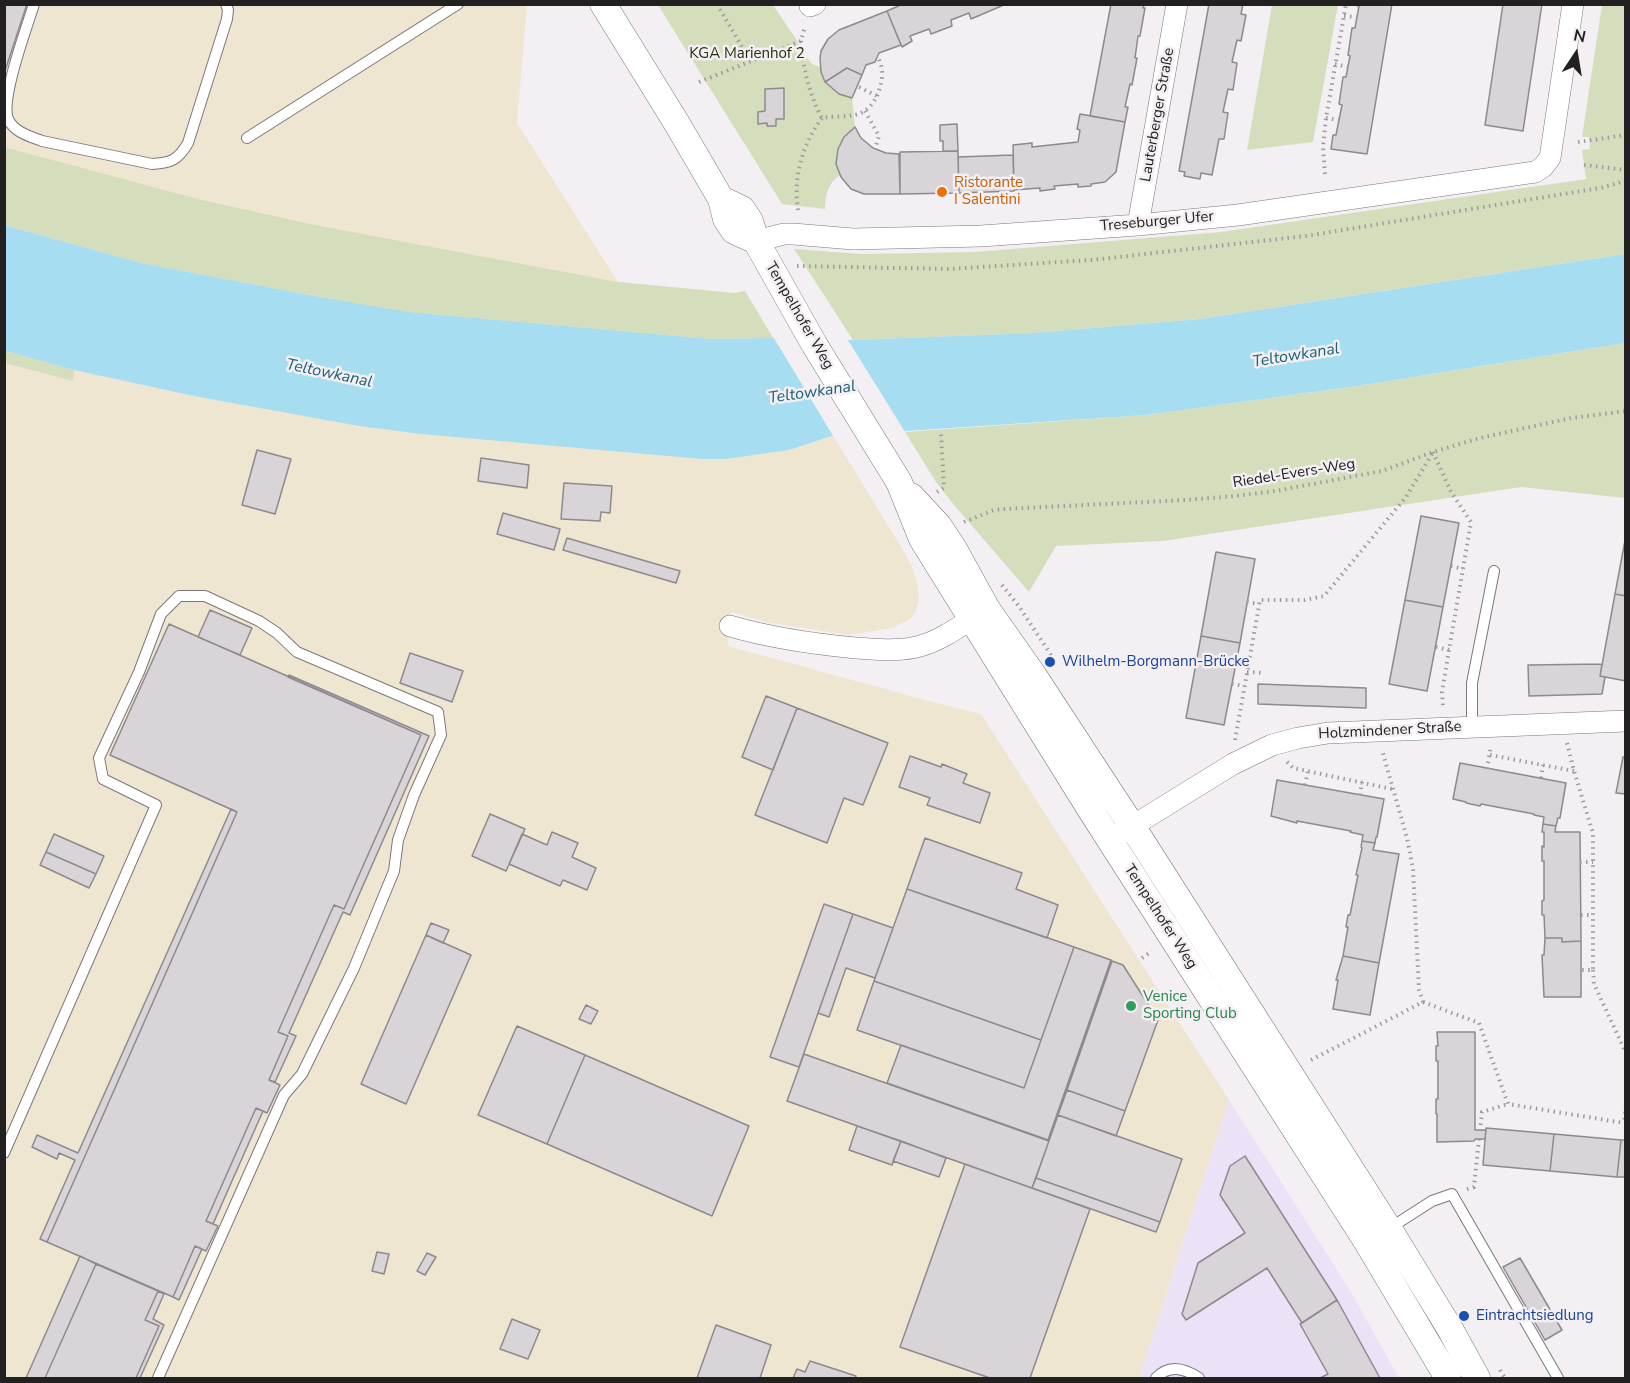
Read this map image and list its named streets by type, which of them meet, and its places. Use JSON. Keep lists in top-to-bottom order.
{
  "streets": {
    "street": [
      "Lauterberger Straße",
      "Treseburger Ufer",
      "Tempelhofer Weg",
      "Holzmindener Straße"
    ],
    "path": ["Riedel-Evers-Weg"]
  },
  "crossings": [
    ["Lauterberger Straße", "Treseburger Ufer"],
    ["Treseburger Ufer", "Tempelhofer Weg"],
    ["Tempelhofer Weg", "Holzmindener Straße"]
  ],
  "water": ["Teltowkanal"],
  "parks": ["KGA Marienhof 2"],
  "places": [
    "Ristorante I Salentini",
    "Wilhelm-Borgmann-Brücke",
    "Venice Sporting Club",
    "Eintrachtsiedlung"
  ],
  "north": "top"
}
